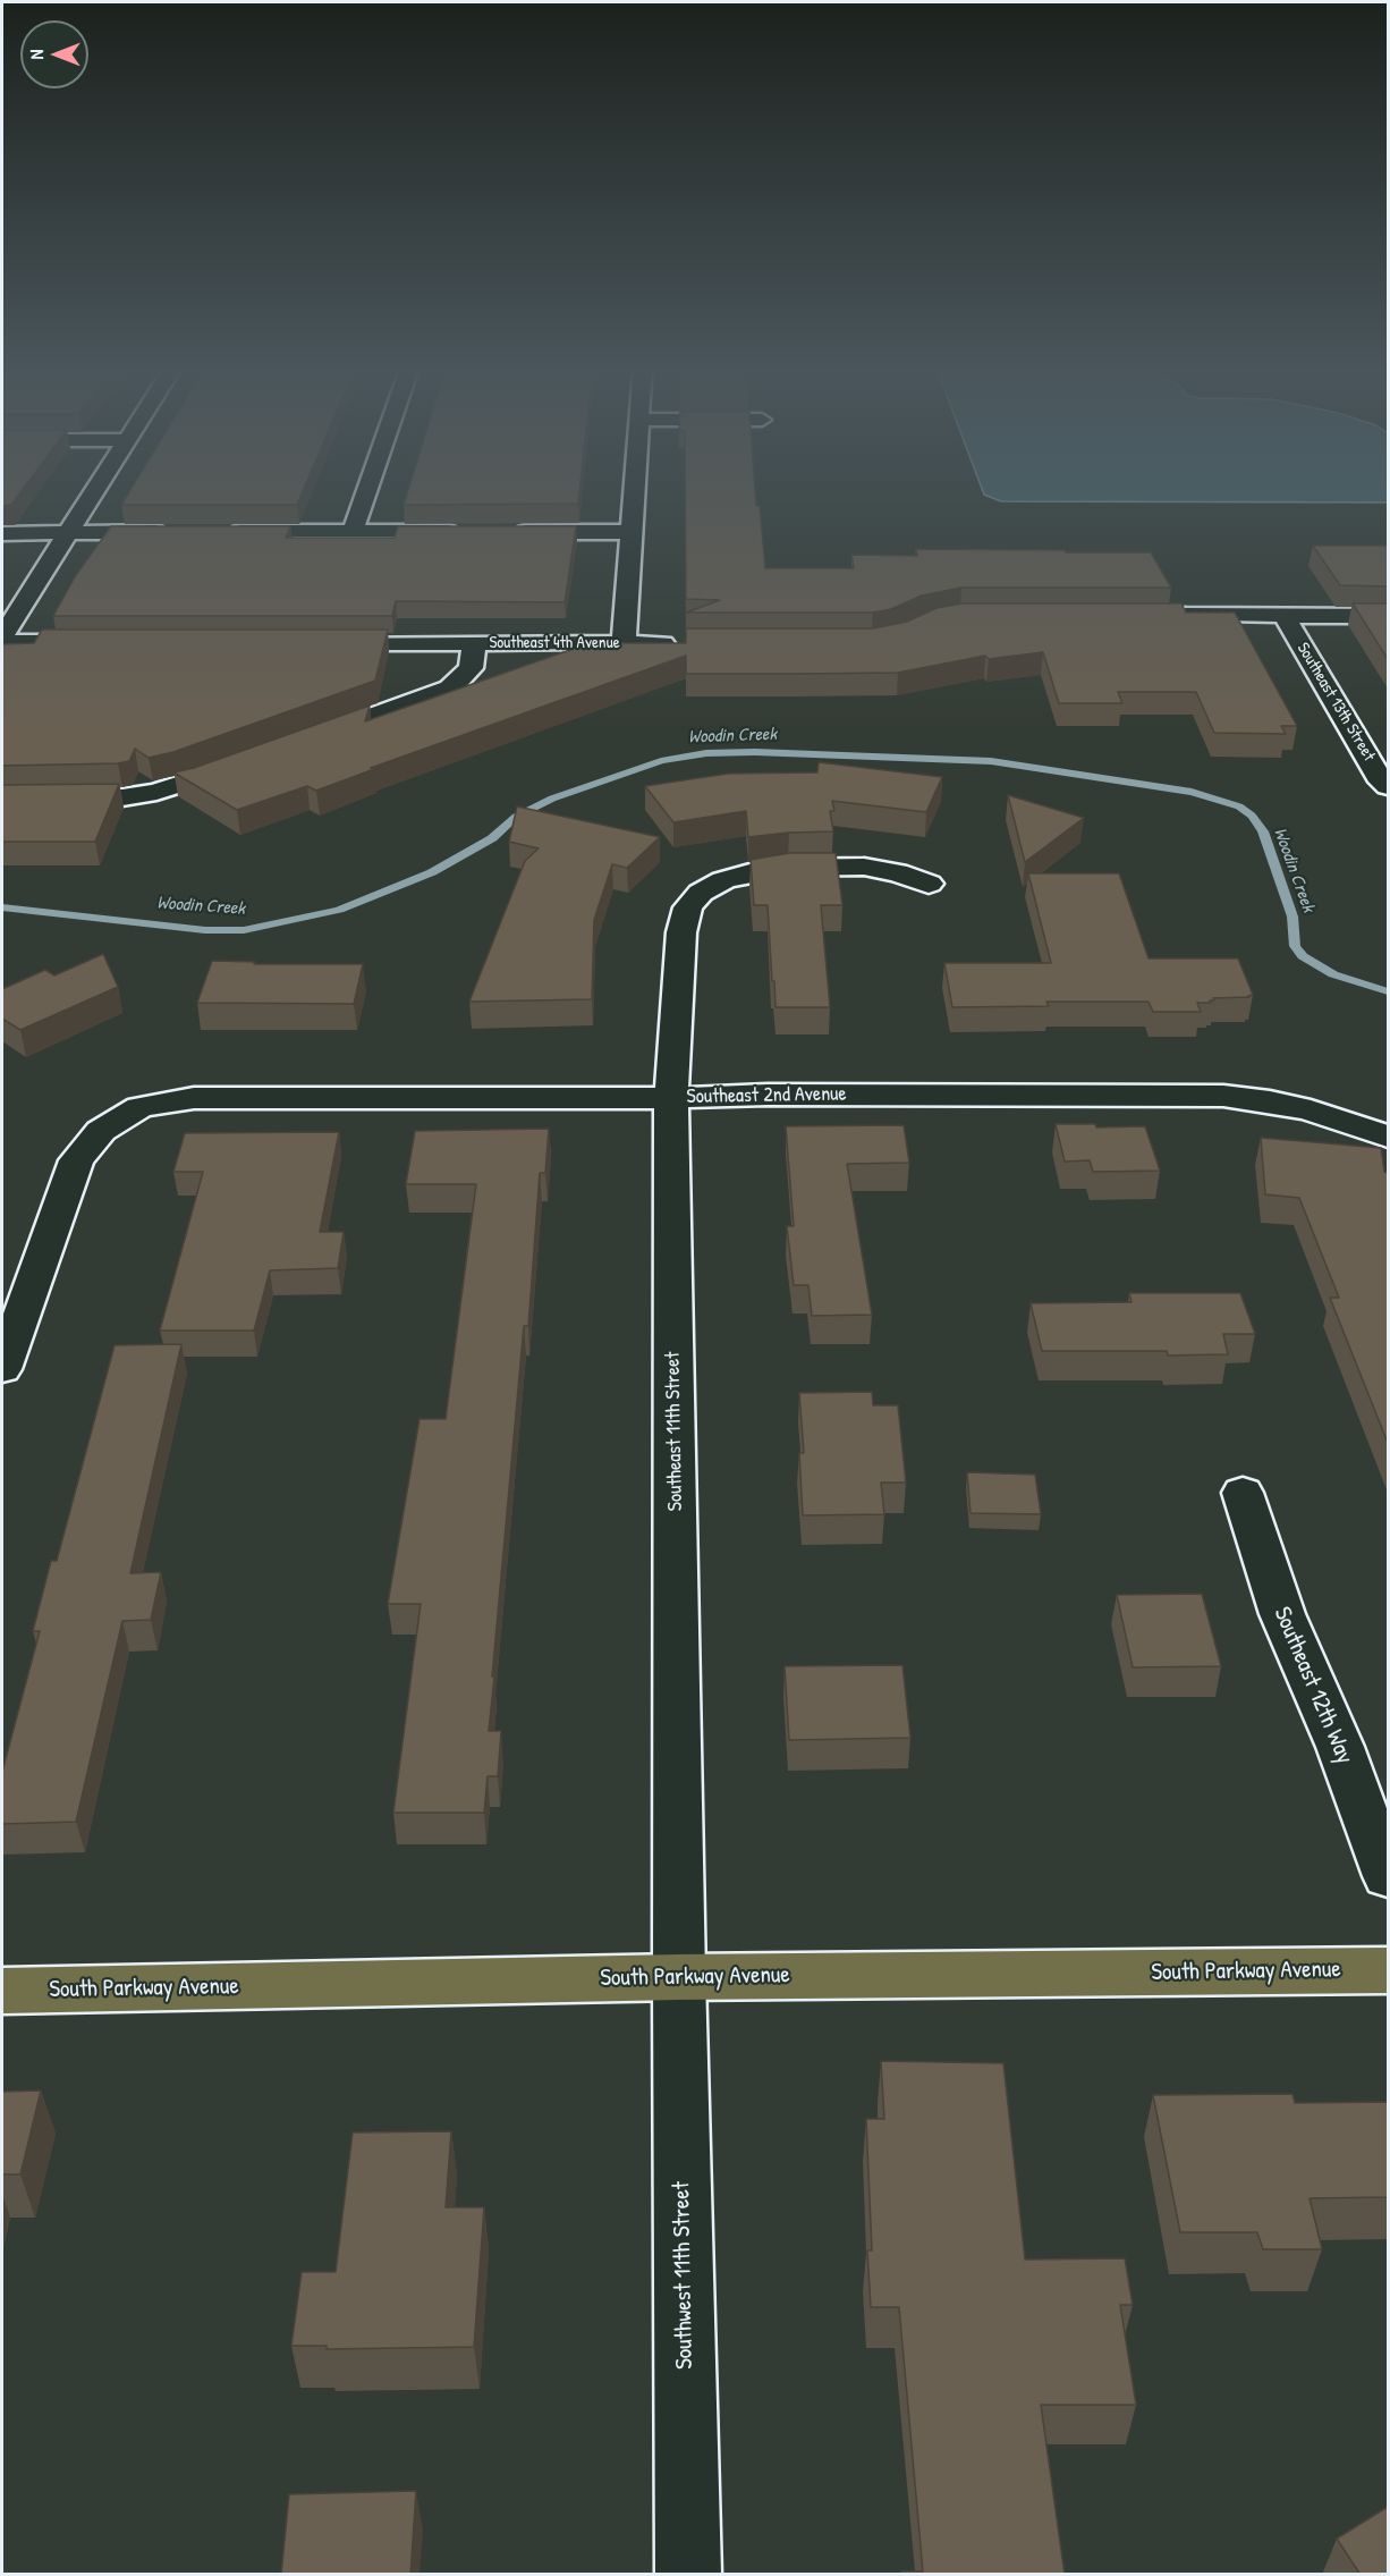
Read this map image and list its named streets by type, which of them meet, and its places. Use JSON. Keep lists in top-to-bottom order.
{
  "streets": {
    "main road": ["South Parkway Avenue"],
    "street": [
      "Southeast 4th Avenue",
      "Southeast 13th Street",
      "Southeast 2nd Avenue",
      "Southeast 11th Street",
      "Southeast 12th Way",
      "Southwest 11th Street"
    ]
  },
  "crossings": [
    ["Southeast 2nd Avenue", "Southeast 11th Street"],
    ["Southeast 11th Street", "South Parkway Avenue"],
    ["Southeast 11th Street", "Southwest 11th Street"],
    ["South Parkway Avenue", "Southwest 11th Street"]
  ],
  "water": ["Woodin Creek"],
  "north": "left"
}
